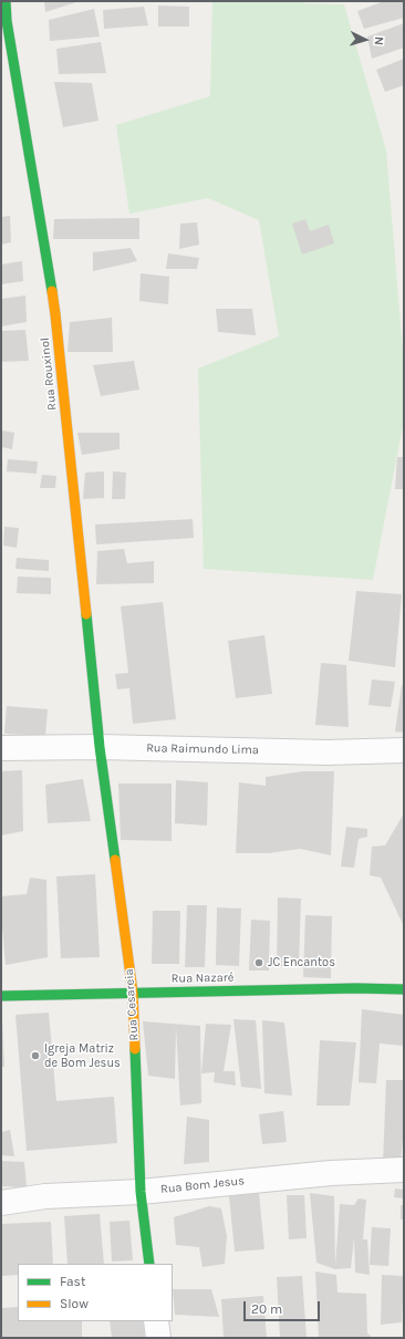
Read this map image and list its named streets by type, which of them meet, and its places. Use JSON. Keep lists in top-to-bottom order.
{
  "streets": {
    "street": [
      "Rua Rouxinol",
      "Rua Raimundo Lima",
      "Rua Nazaré",
      "Rua Cesareia",
      "Rua Bom Jesus"
    ]
  },
  "crossings": [
    ["Rua Rouxinol", "Rua Raimundo Lima"],
    ["Rua Rouxinol", "Rua Cesareia"],
    ["Rua Raimundo Lima", "Rua Cesareia"],
    ["Rua Nazaré", "Rua Cesareia"],
    ["Rua Cesareia", "Rua Bom Jesus"]
  ],
  "places": ["JC Encantos", "Igreja Matriz de Bom Jesus"],
  "legend": ["Fast", "Slow"],
  "scale_bar": "20 m",
  "north": "right"
}
